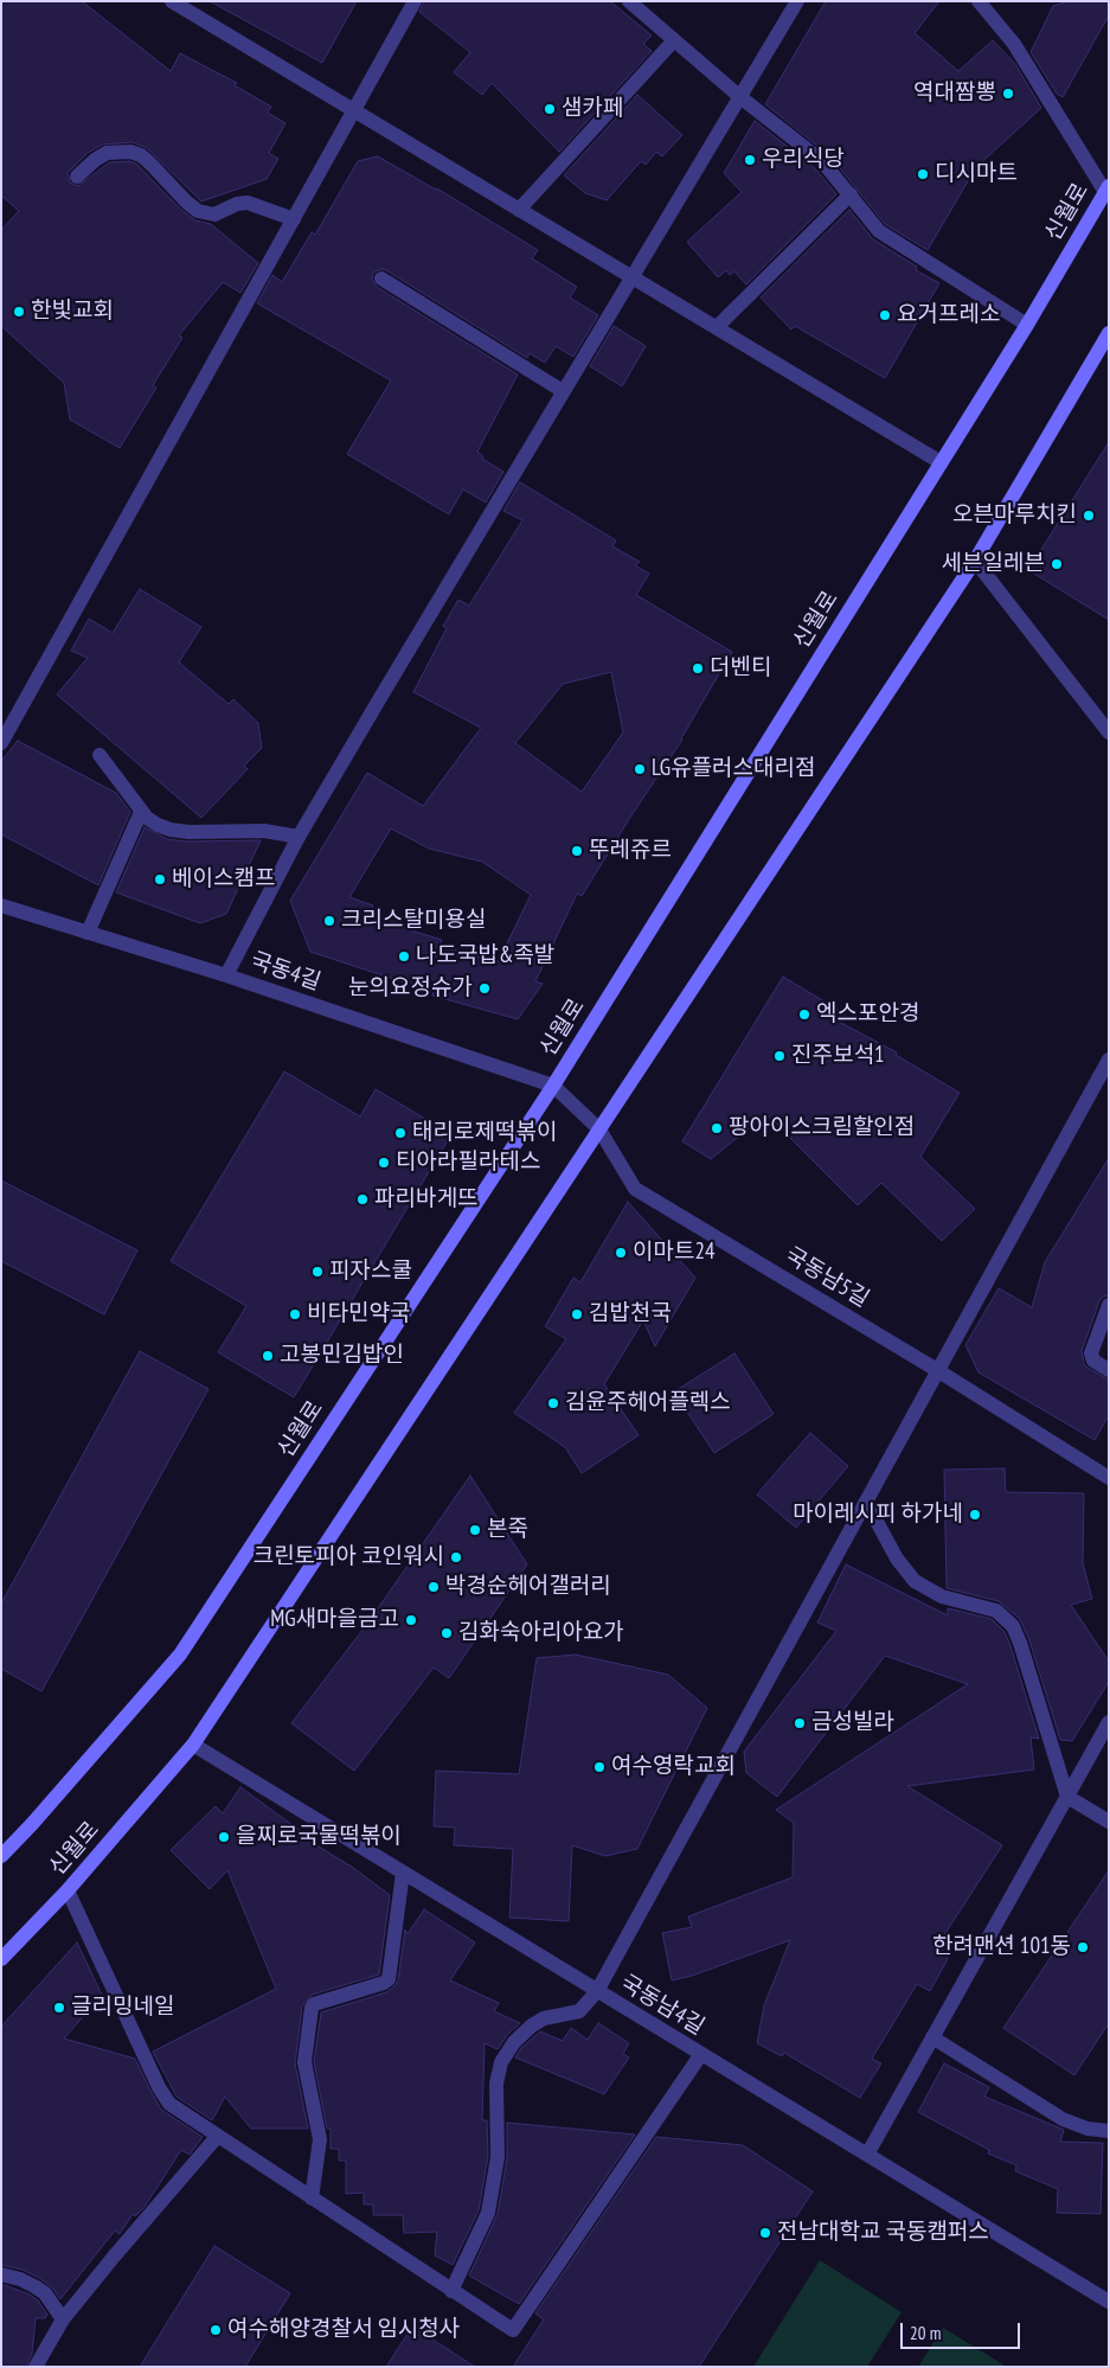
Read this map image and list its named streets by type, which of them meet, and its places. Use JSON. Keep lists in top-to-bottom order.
{
  "streets": {
    "street": [
      "신월로",
      "국동4길",
      "국동남5길",
      "국동남4길"
    ]
  },
  "crossings": [
    ["신월로", "국동4길"],
    ["신월로", "국동남5길"],
    ["신월로", "국동남4길"],
    ["국동4길", "국동남5길"]
  ],
  "places": [
    "역대짬뽕",
    "샘카페",
    "우리식당",
    "디시마트",
    "한빛교회",
    "요거프레소",
    "오븐마루치킨",
    "세븐일레븐",
    "더벤티",
    "LG유플러스대리점",
    "뚜레쥬르",
    "베이스캠프",
    "크리스탈미용실",
    "나도국밥&족발",
    "눈의요정슈가",
    "엑스포안경",
    "진주보석1",
    "팡아이스크림할인점",
    "태리로제떡볶이",
    "티아라필라테스",
    "파리바게뜨",
    "이마트24",
    "피자스쿨",
    "비타민약국",
    "김밥천국",
    "고봉민김밥인",
    "김윤주헤어플렉스",
    "마이레시피 하가네",
    "본죽",
    "크린토피아 코인워시",
    "박경순헤어갤러리",
    "MG새마을금고",
    "김화숙아리아요가",
    "금성빌라",
    "여수영락교회",
    "을찌로국물떡볶이",
    "한려맨션 101동",
    "글리밍네일",
    "전남대학교 국동캠퍼스",
    "여수해양경찰서 임시청사"
  ],
  "scale_bar": "20 m"
}
